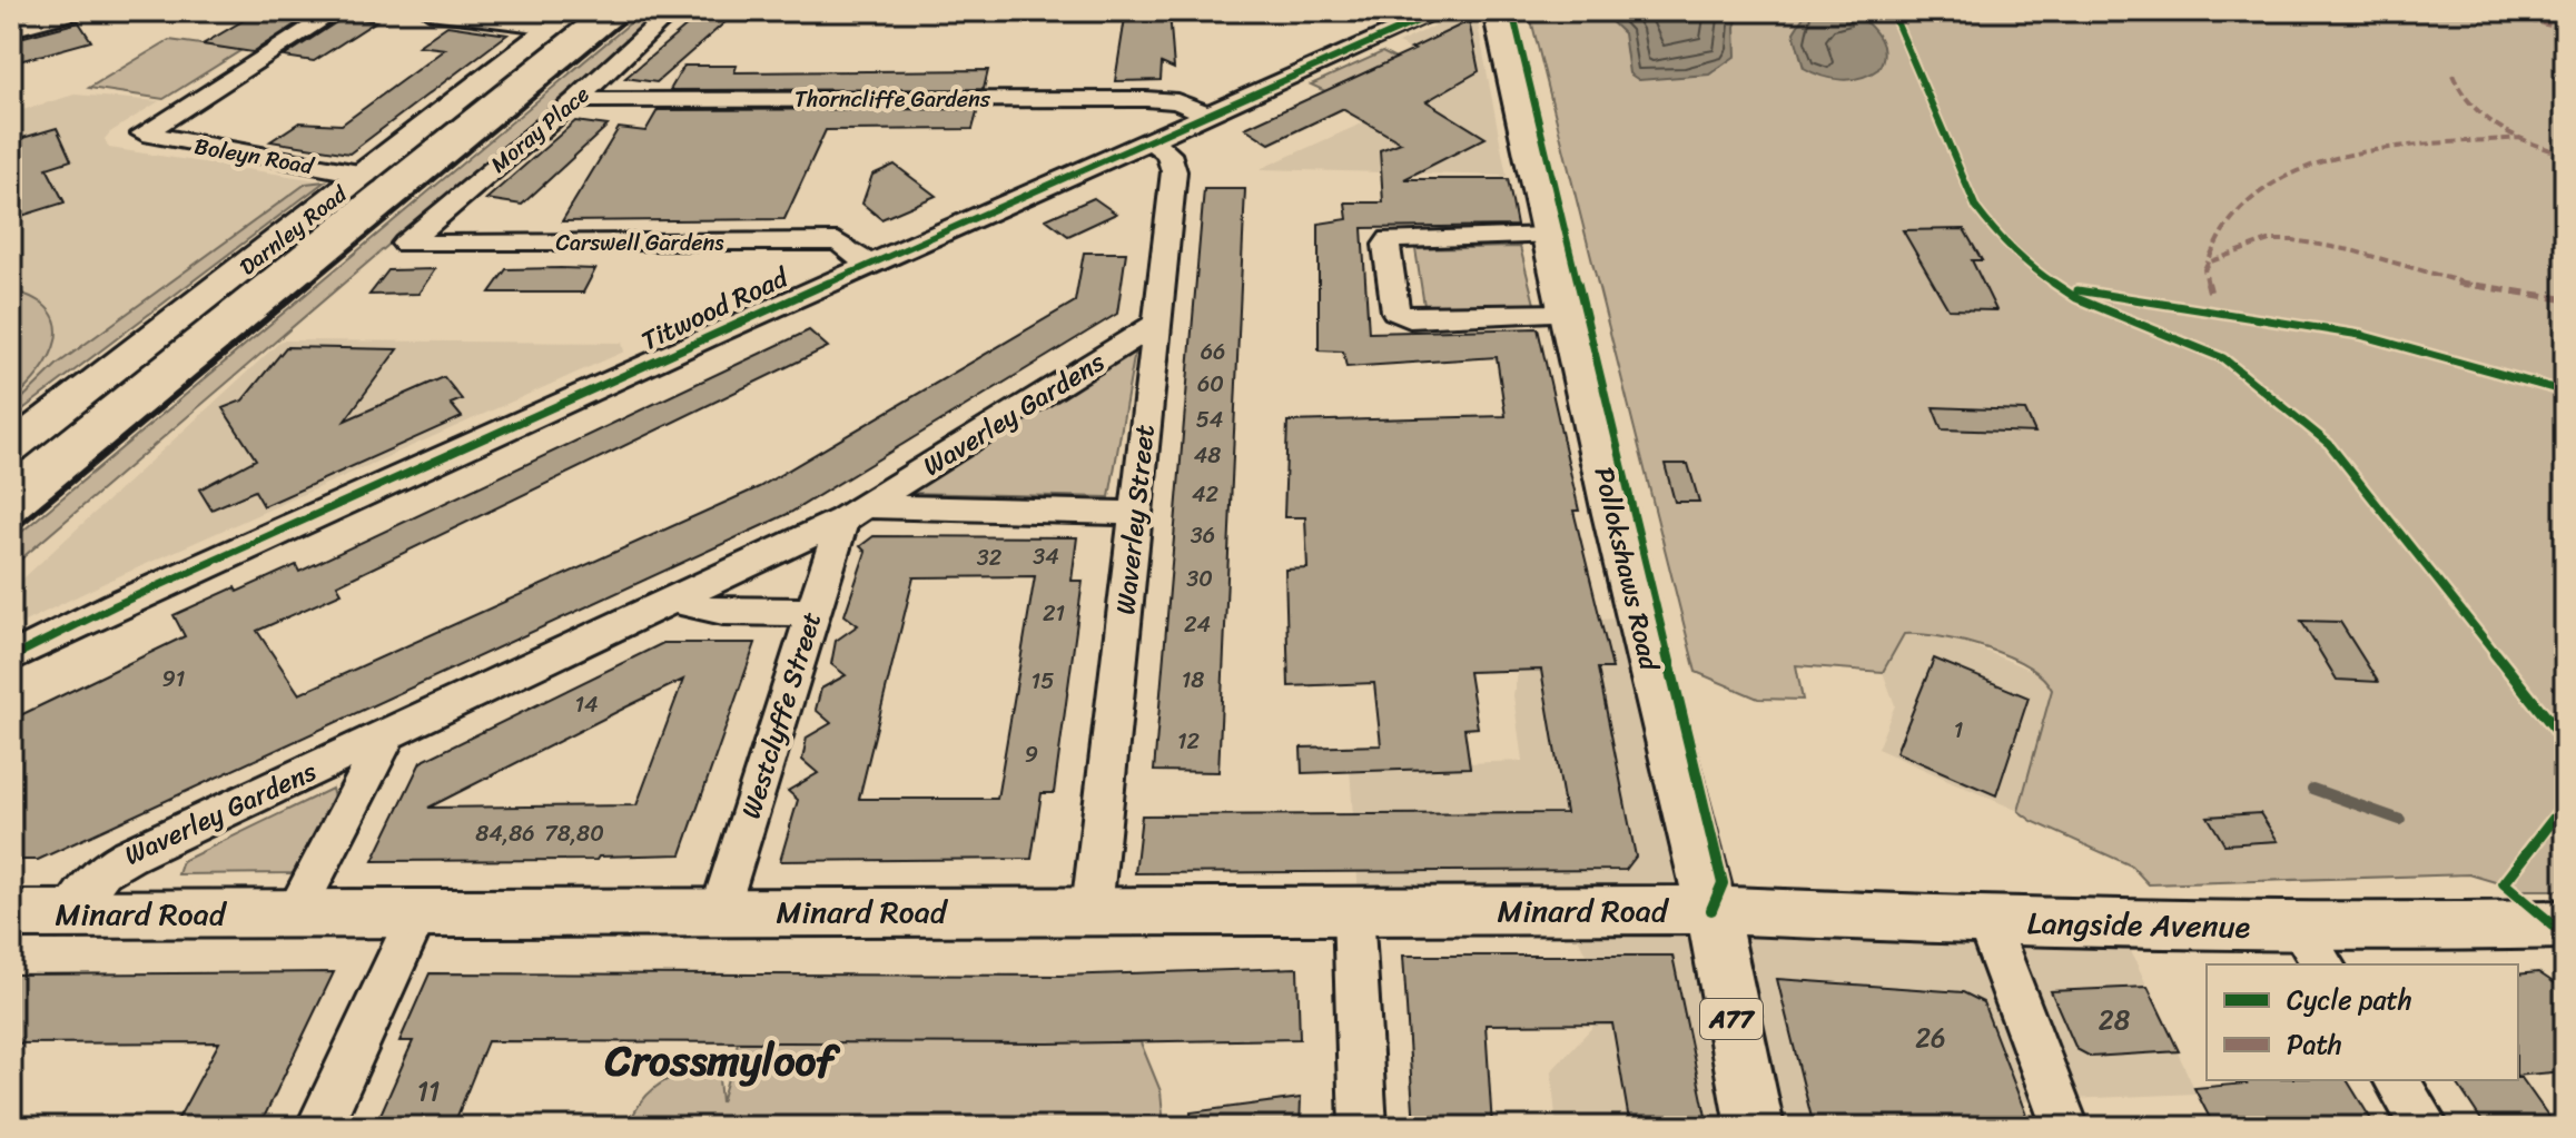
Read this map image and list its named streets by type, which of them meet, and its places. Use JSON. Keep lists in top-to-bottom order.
{
  "streets": {
    "main road": [
      "Darnley Road",
      "Pollokshaws Road",
      "Minard Road",
      "Langside Avenue",
      "A77"
    ],
    "street": [
      "Thorncliffe Gardens",
      "Moray Place",
      "Boleyn Road",
      "Carswell Gardens",
      "Titwood Road",
      "Waverley Gardens",
      "Waverley Street",
      "Westclyffe Street"
    ]
  },
  "crossings": [
    ["Thorncliffe Gardens", "Moray Place"],
    ["Thorncliffe Gardens", "Titwood Road"],
    ["Moray Place", "Carswell Gardens"],
    ["Boleyn Road", "Darnley Road"],
    ["Carswell Gardens", "Titwood Road"],
    ["Titwood Road", "Waverley Street"],
    ["Waverley Gardens", "Waverley Street"],
    ["Waverley Gardens", "Westclyffe Street"],
    ["Waverley Gardens", "Minard Road"],
    ["Waverley Street", "Minard Road"],
    ["Pollokshaws Road", "Minard Road"],
    ["Pollokshaws Road", "Langside Avenue"],
    ["Westclyffe Street", "Minard Road"],
    ["Minard Road", "Langside Avenue"]
  ],
  "districts": ["Crossmyloof"],
  "house_numbers": [
    "66",
    "60",
    "54",
    "48",
    "42",
    "36",
    "34",
    "32",
    "30",
    "21",
    "24",
    "91",
    "18",
    "15",
    "14",
    "1",
    "12",
    "9",
    "84,86",
    "78,80",
    "28",
    "26",
    "11"
  ],
  "legend": ["Cycle path", "Path"]
}
